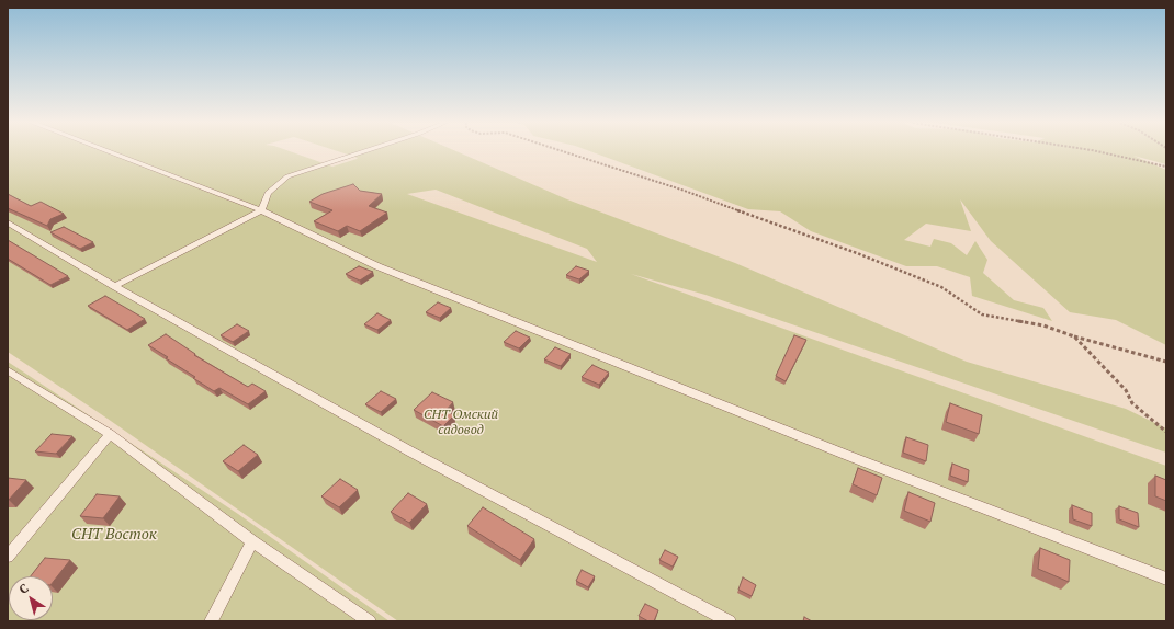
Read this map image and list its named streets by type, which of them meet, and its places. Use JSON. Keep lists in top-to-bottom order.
{
  "parks": ["СНТ Омский садовод", "СНТ Восток"],
  "north": "top left"
}
